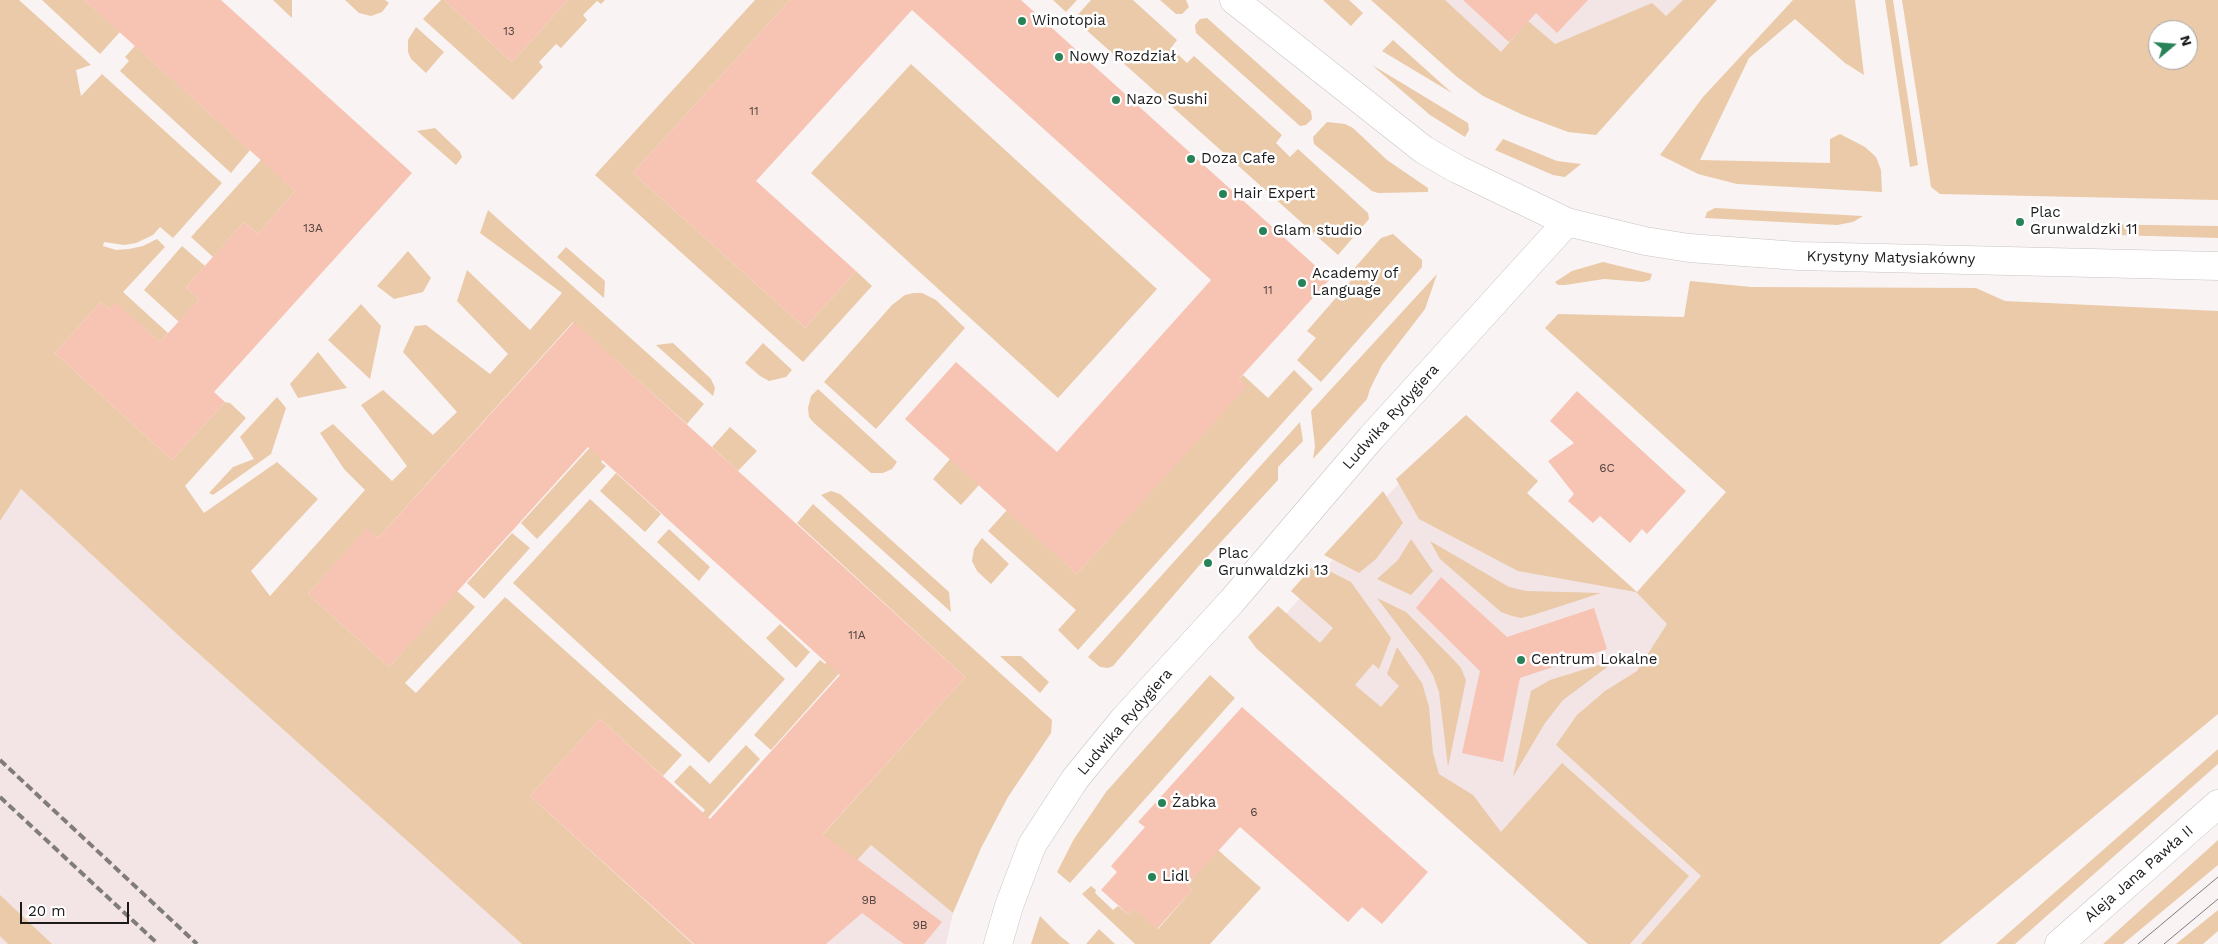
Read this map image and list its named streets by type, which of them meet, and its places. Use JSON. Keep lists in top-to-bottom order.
{
  "streets": {
    "street": ["Krystyny Matysiakówny", "Ludwika Rydygiera", "Aleja Jana Pawła II"]
  },
  "crossings": [
    ["Krystyny Matysiakówny", "Ludwika Rydygiera"]
  ],
  "places": [
    "Winotopia",
    "Nowy Rozdział",
    "Nazo Sushi",
    "Doza Cafe",
    "Hair Expert",
    "Plac Grunwaldzki 11",
    "Glam studio",
    "Academy of Language",
    "Plac Grunwaldzki 13",
    "Centrum Lokalne",
    "Żabka",
    "Lidl"
  ],
  "house_numbers": [
    "13",
    "11",
    "13A",
    "11",
    "6C",
    "11A",
    "6",
    "9B",
    "9B"
  ],
  "scale_bar": "20 m",
  "north": "right"
}
